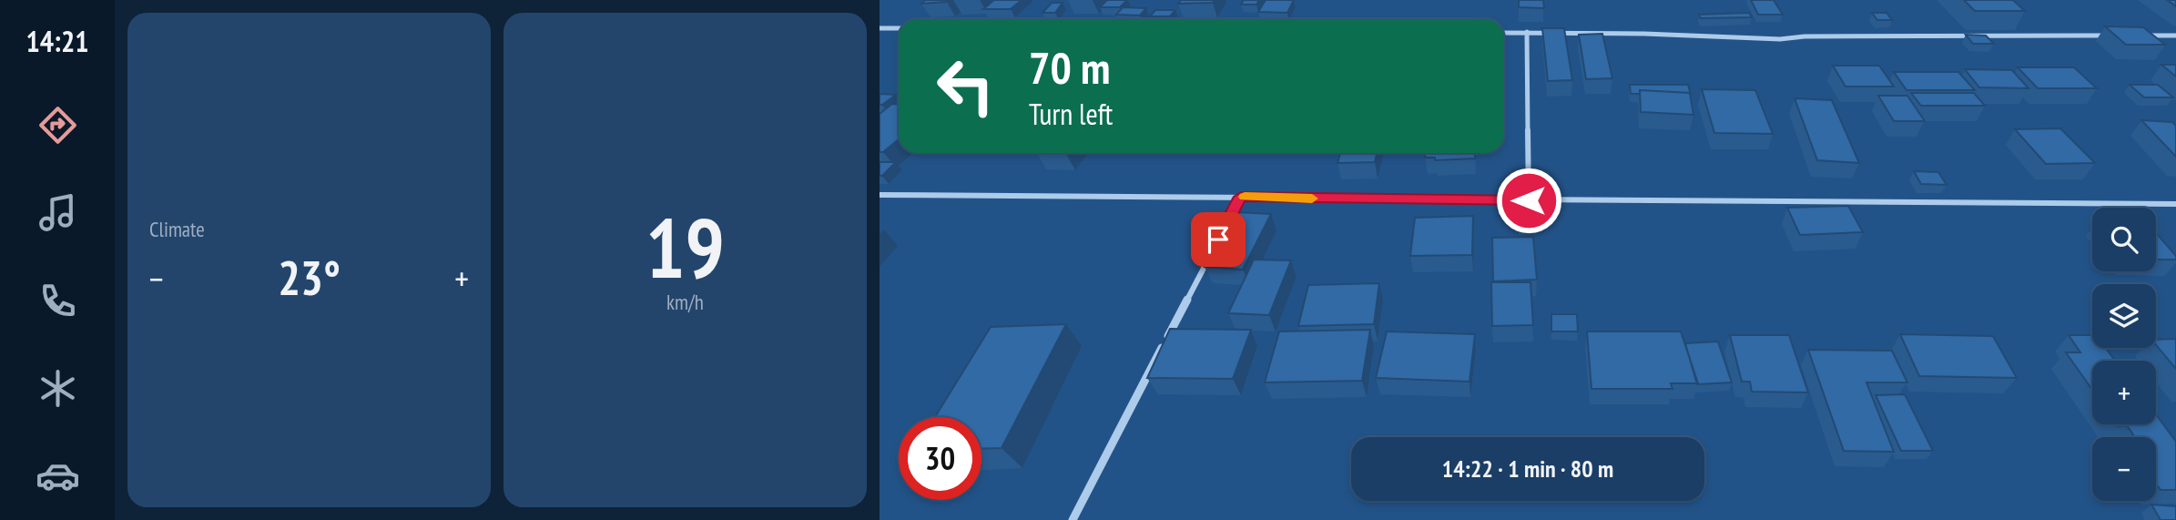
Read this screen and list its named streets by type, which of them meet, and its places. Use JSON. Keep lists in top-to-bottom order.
{
  "page": {
    "tabs": "14:21",
    "tile": [
      "Climate",
      ["19", "km/h"]
    ],
    "turn": ["70 m", "Turn left"],
    "map_buttons": ["+", "−"],
    "heat": ["−", "23°", "+"],
    "limit": "30",
    "trip": "14:22 · 1 min · 80 m"
  }
}
